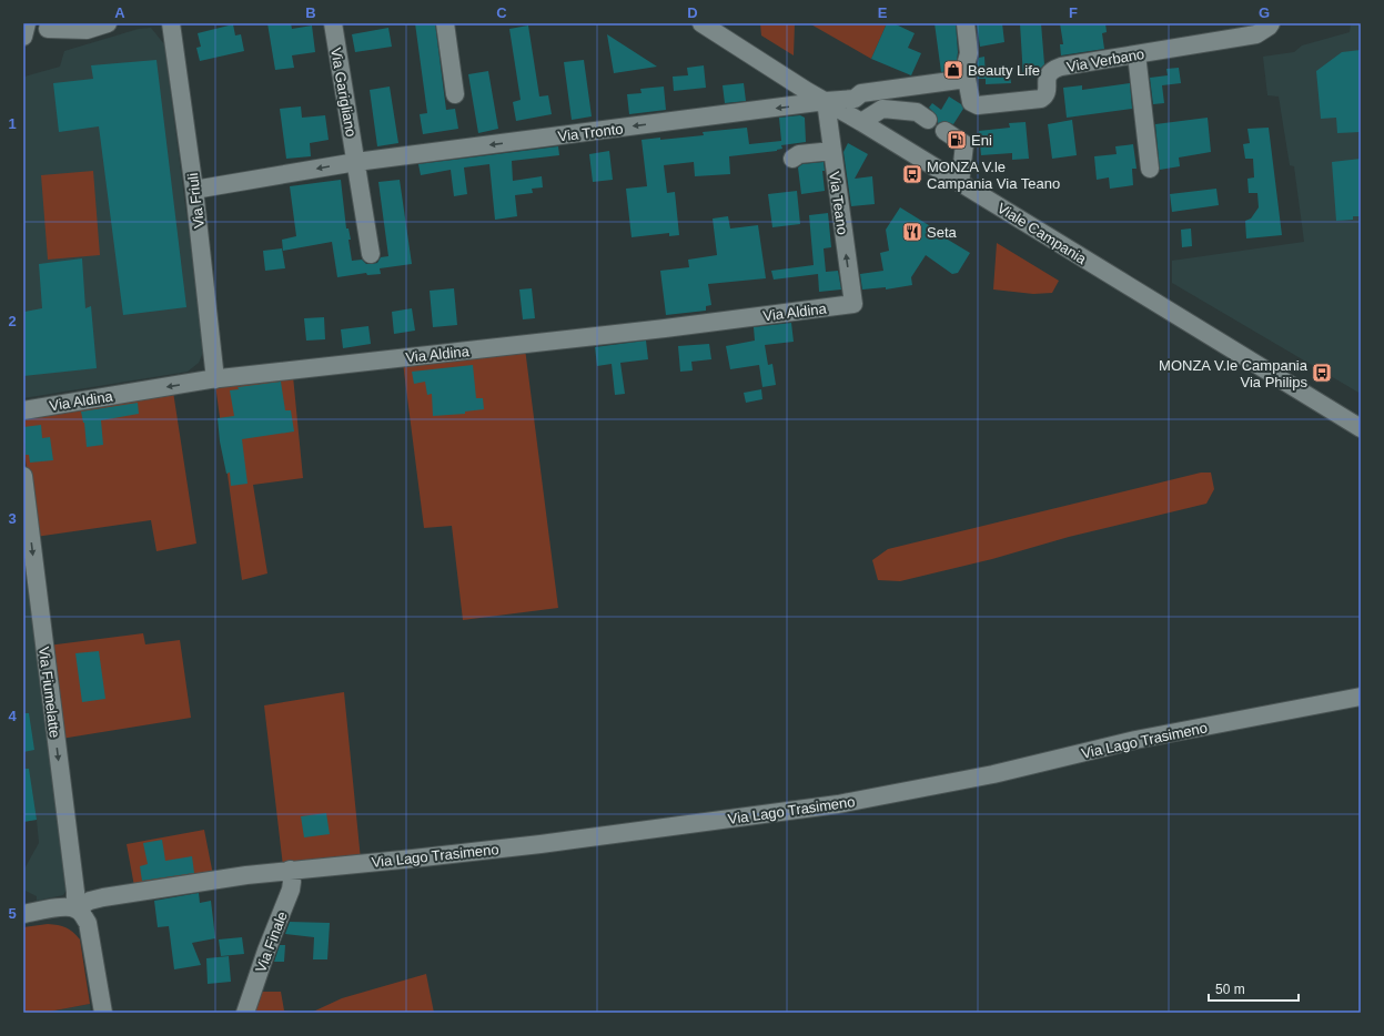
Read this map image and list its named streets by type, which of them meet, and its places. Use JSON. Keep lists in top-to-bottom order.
{
  "streets": {
    "street": [
      "Via Verbano",
      "Via Garigliano",
      "Via Tronto",
      "Via Friuli",
      "Via Teano",
      "Viale Campania",
      "Via Aldina",
      "Via Fiumelatte",
      "Via Lago Trasimeno",
      "Via Finale"
    ]
  },
  "crossings": [
    ["Via Garigliano", "Via Tronto"],
    ["Via Tronto", "Via Friuli"],
    ["Via Tronto", "Via Teano"],
    ["Via Tronto", "Viale Campania"],
    ["Via Friuli", "Via Aldina"],
    ["Via Teano", "Viale Campania"],
    ["Via Teano", "Via Aldina"],
    ["Via Fiumelatte", "Via Lago Trasimeno"],
    ["Via Lago Trasimeno", "Via Finale"]
  ],
  "one_way": ["Via Tronto", "Via Teano", "Via Fiumelatte"],
  "places": {
    "shop": ["Beauty Life"],
    "fuel station": ["Eni"],
    "bus stop": ["MONZA V.le Campania Via Teano", "MONZA V.le Campania Via Philips"],
    "restaurant": ["Seta"]
  },
  "scale_bar": "50 m",
  "grid": {
    "columns": [
      "A",
      "B",
      "C",
      "D",
      "E",
      "F",
      "G"
    ],
    "rows": [
      "1",
      "2",
      "3",
      "4",
      "5"
    ]
  }
}
